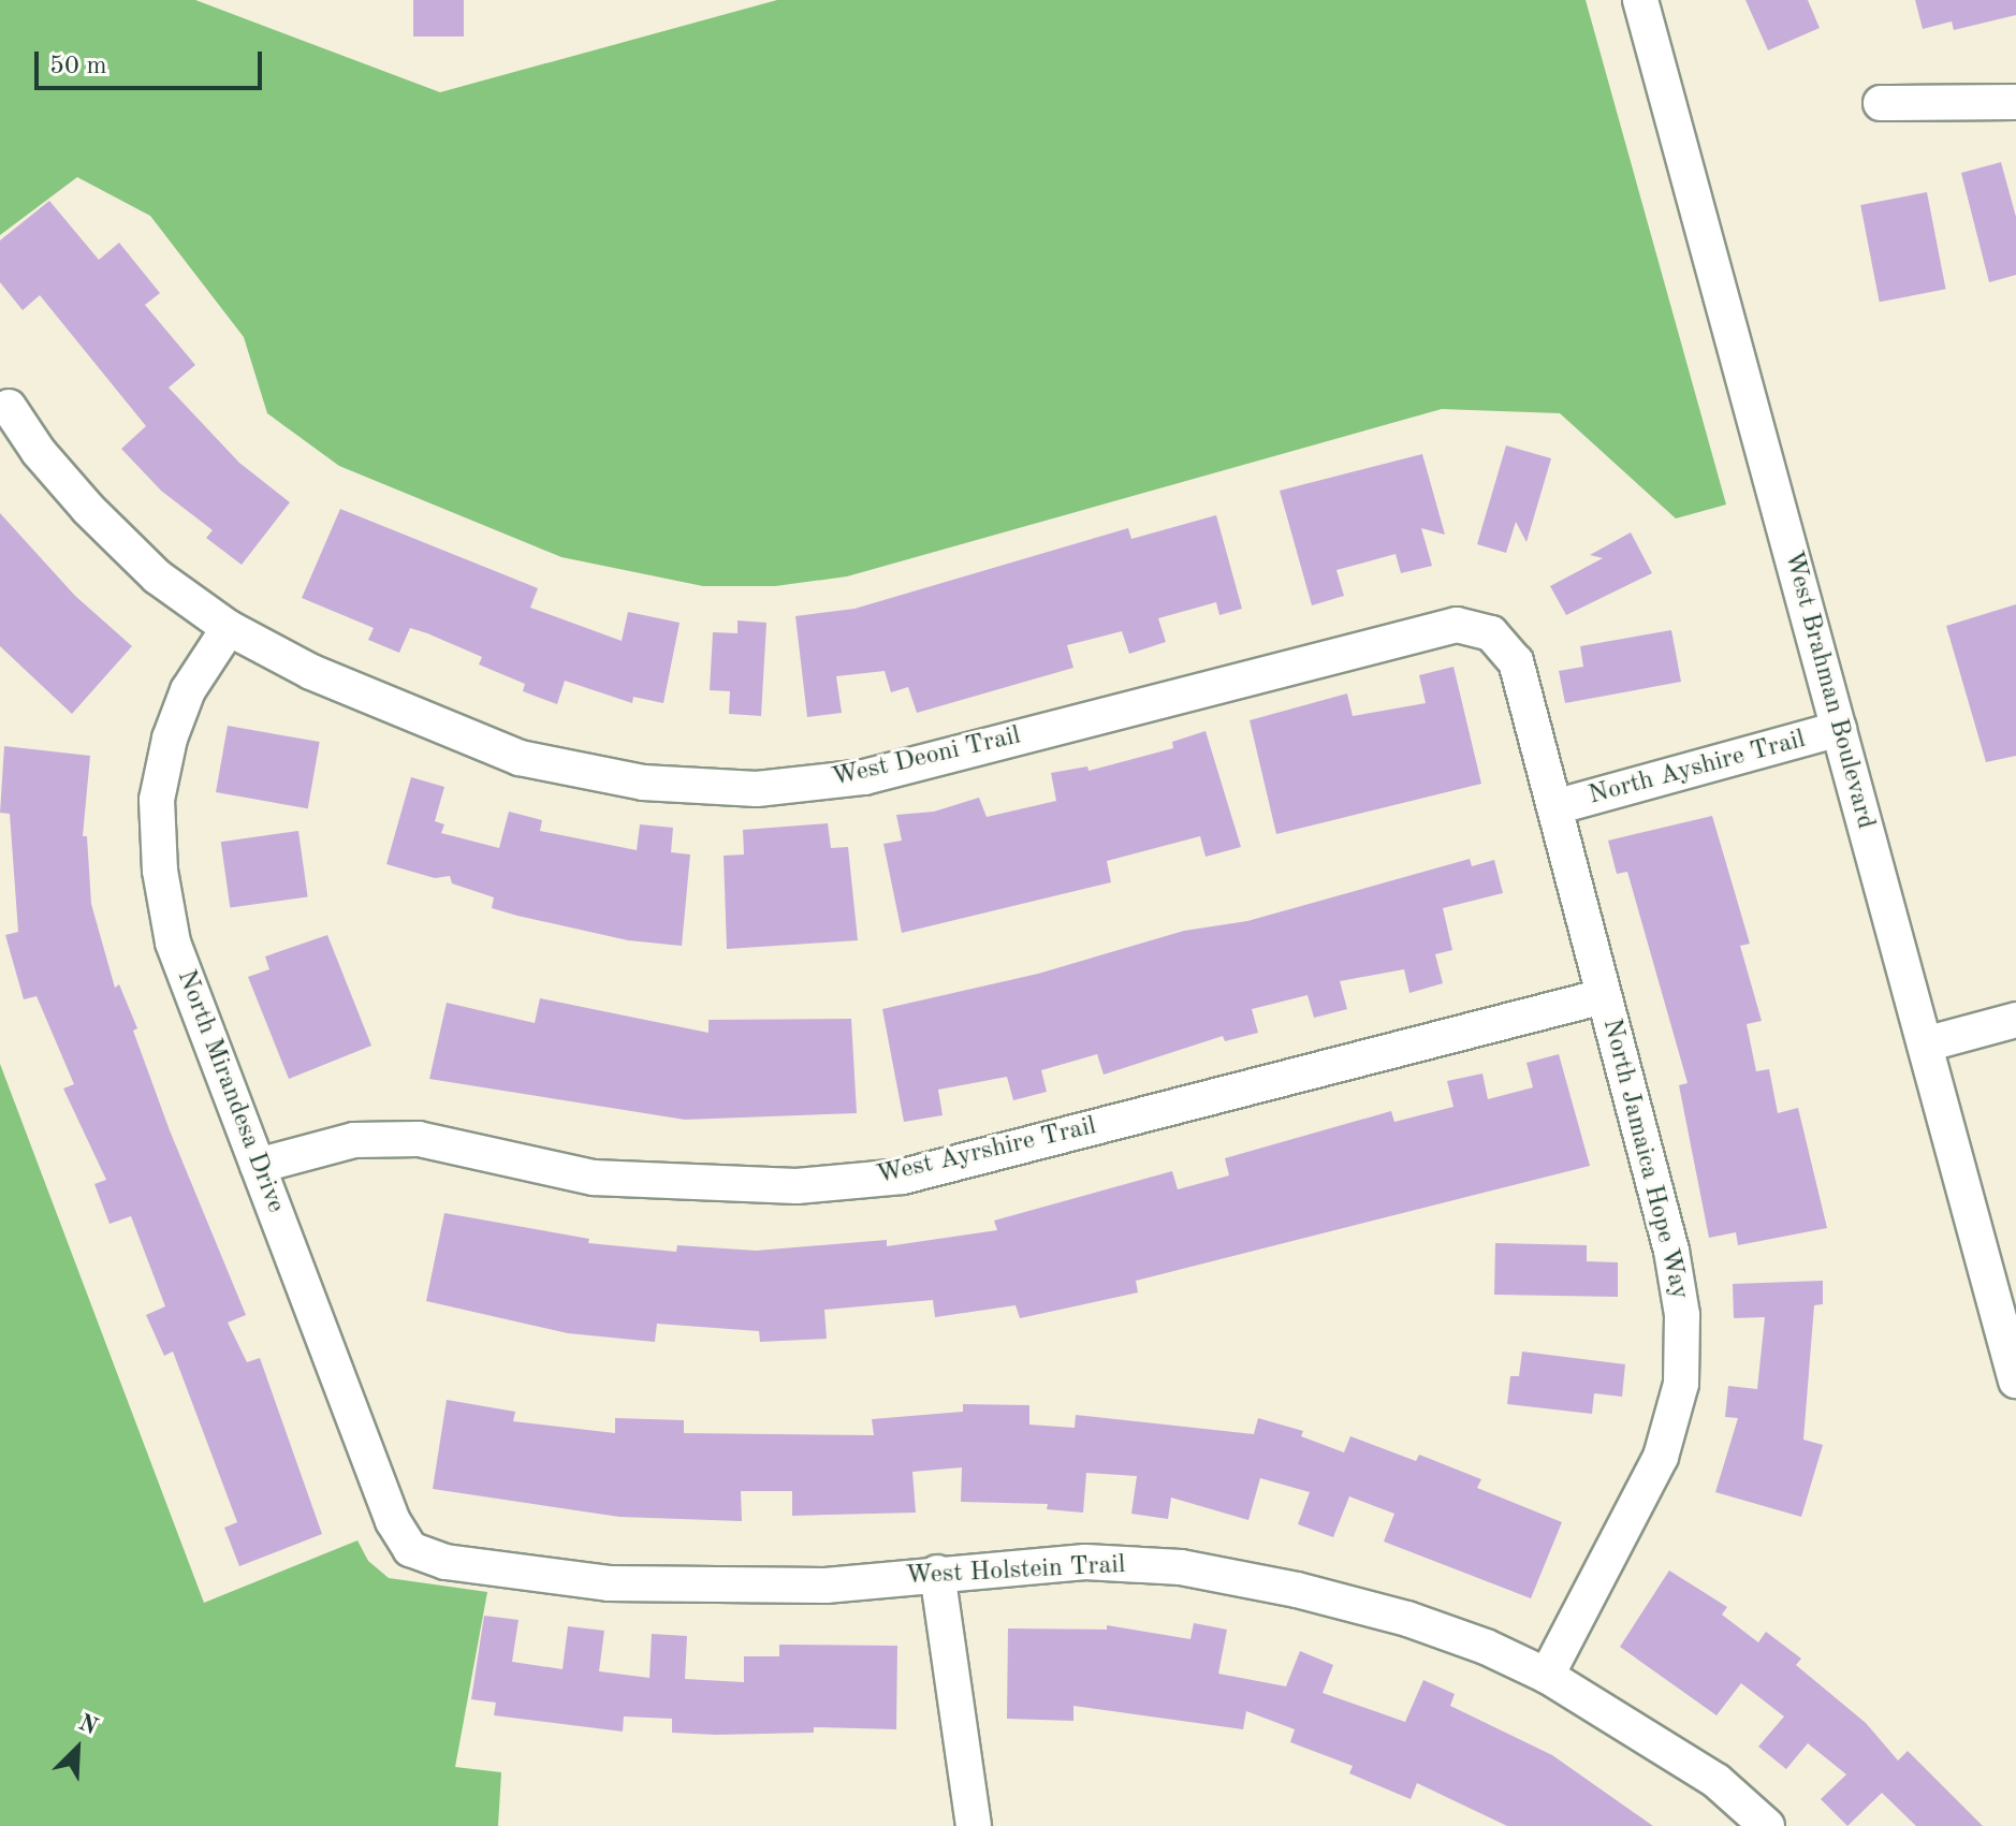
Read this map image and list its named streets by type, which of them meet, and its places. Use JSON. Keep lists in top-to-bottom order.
{
  "streets": {
    "street": [
      "West Brahman Boulevard",
      "West Deoni Trail",
      "North Ayshire Trail",
      "North Mirandesa Drive",
      "West Ayrshire Trail",
      "North Jamaica Hope Way",
      "West Holstein Trail"
    ]
  },
  "crossings": [
    ["West Brahman Boulevard", "North Ayshire Trail"],
    ["West Deoni Trail", "North Mirandesa Drive"],
    ["West Deoni Trail", "North Jamaica Hope Way"],
    ["North Ayshire Trail", "North Jamaica Hope Way"],
    ["North Mirandesa Drive", "West Ayrshire Trail"],
    ["North Mirandesa Drive", "West Holstein Trail"],
    ["West Ayrshire Trail", "North Jamaica Hope Way"],
    ["North Jamaica Hope Way", "West Holstein Trail"]
  ],
  "scale_bar": "50 m",
  "north": "top right"
}
